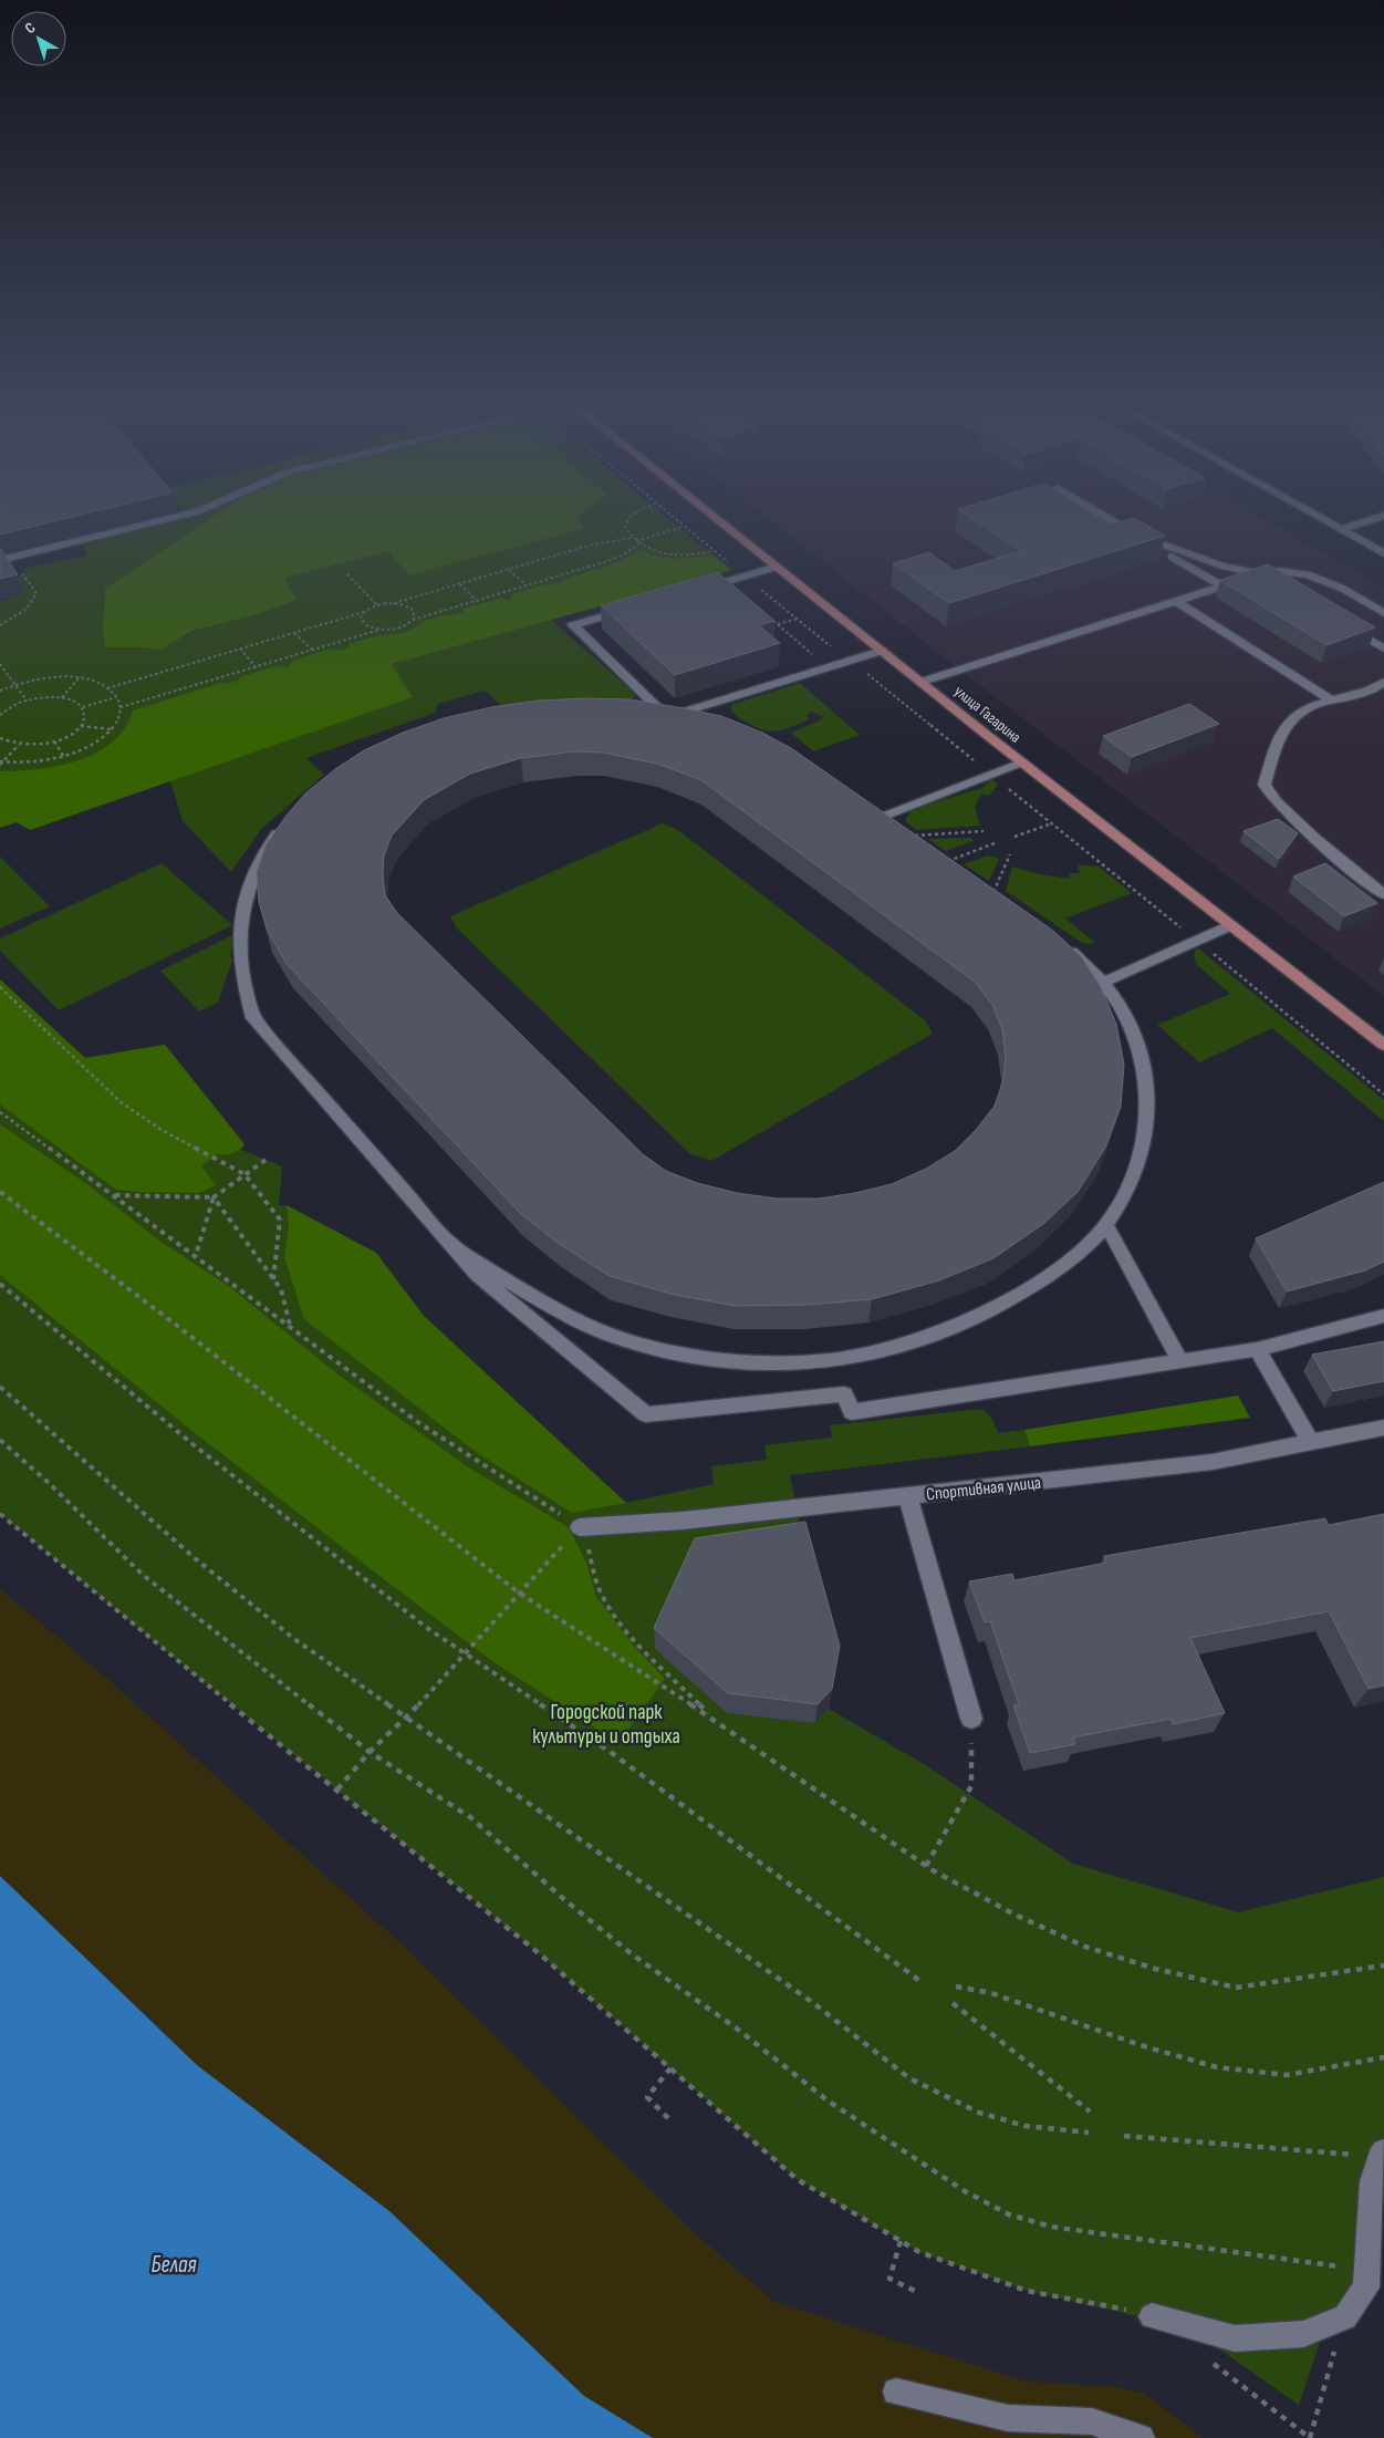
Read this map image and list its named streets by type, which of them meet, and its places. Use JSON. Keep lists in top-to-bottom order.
{
  "streets": {
    "main road": ["улица Гагарина"],
    "street": ["Спортивная улица"]
  },
  "water": ["Белая"],
  "parks": ["Городской парк культуры и отдыха"],
  "north": "top left"
}
